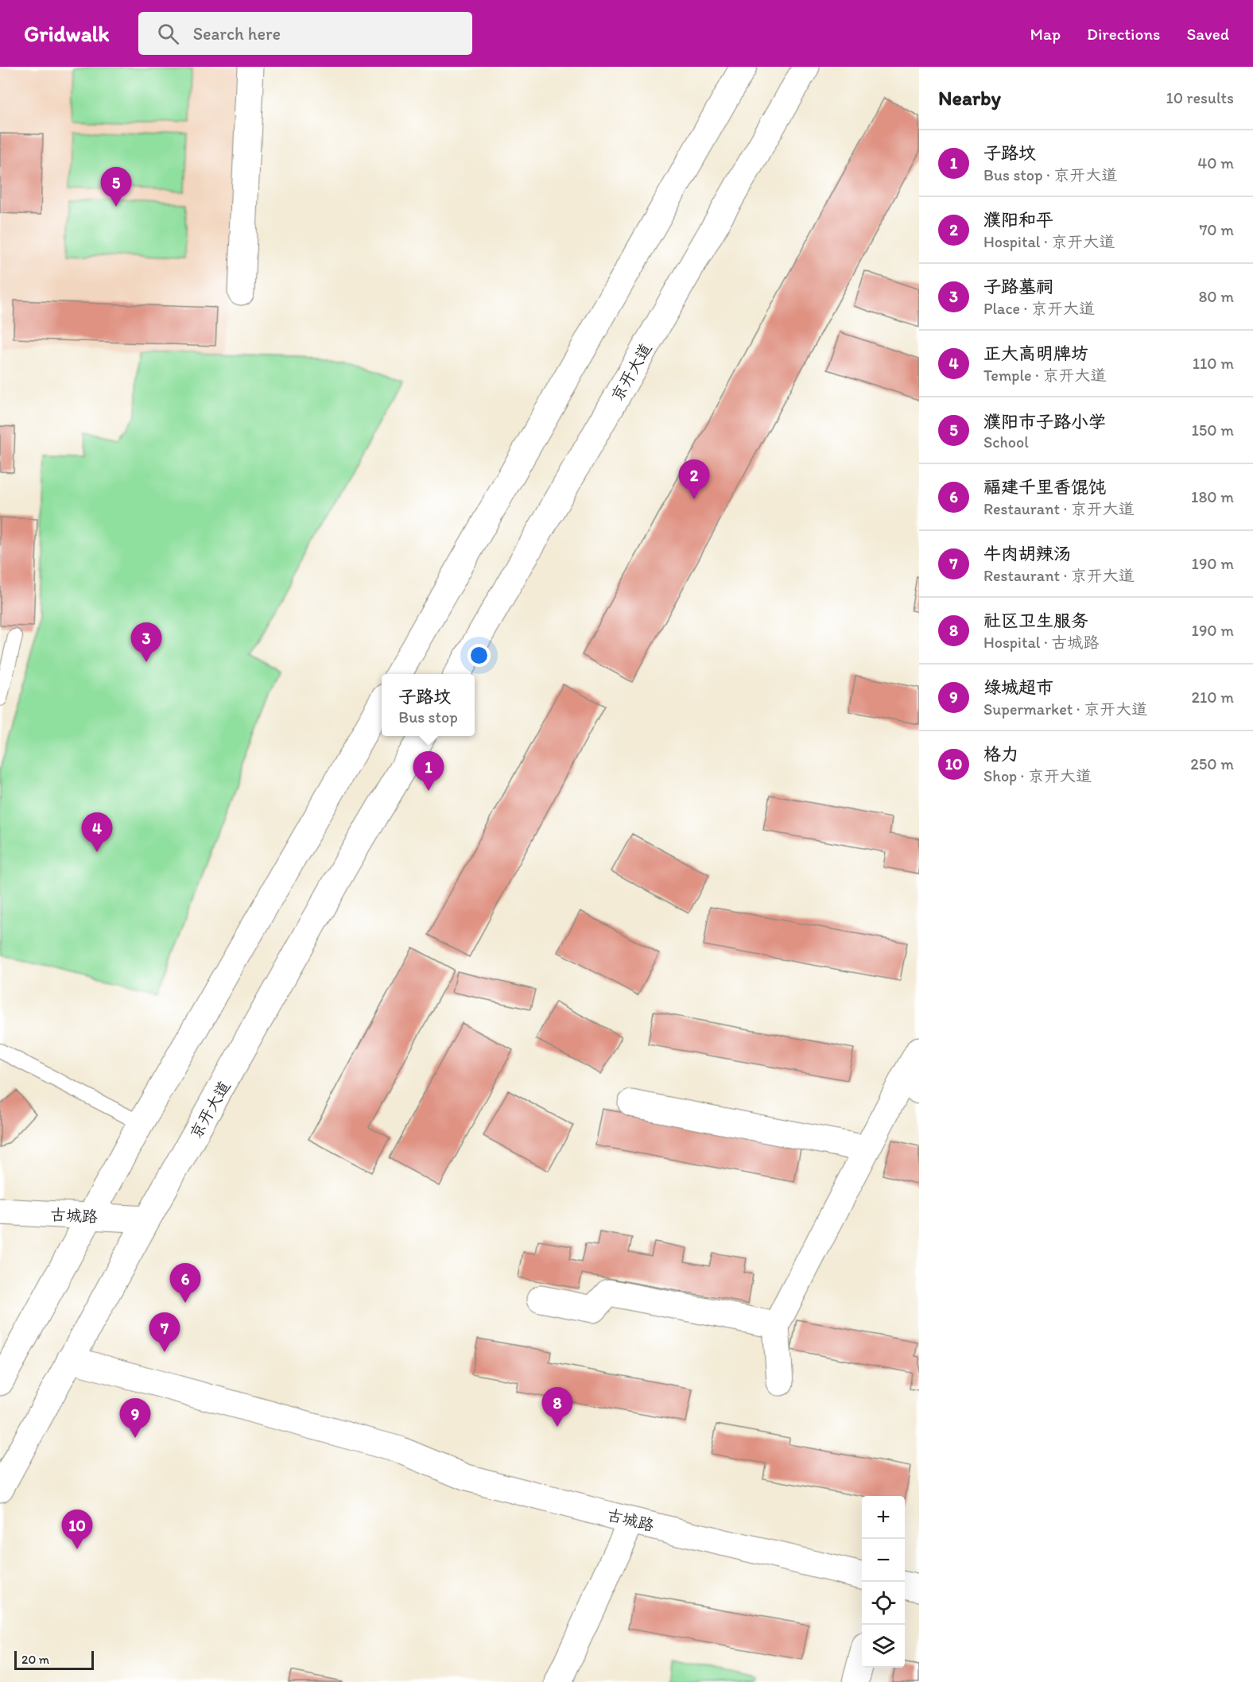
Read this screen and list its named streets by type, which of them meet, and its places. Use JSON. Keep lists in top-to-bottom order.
{
  "streets": {
    "main road": ["京开大道", "古城路"]
  },
  "crossings": [
    ["京开大道", "古城路"]
  ],
  "scale_bar": "20 m",
  "page": {
    "header": "Gridwalk",
    "search": "Search here",
    "nav": ["Map", "Directions", "Saved"],
    "heading": ["Nearby", "10 results"],
    "list": [
      {
        "mark": "1",
        "name": "子路坟",
        "note": "Bus stop · 京开大道",
        "value": "40 m"
      },
      {
        "mark": "2",
        "name": "濮阳和平",
        "note": "Hospital · 京开大道",
        "value": "70 m"
      },
      {
        "mark": "3",
        "name": "子路墓祠",
        "note": "Place · 京开大道",
        "value": "80 m"
      },
      {
        "mark": "4",
        "name": "正大高明牌坊",
        "note": "Temple · 京开大道",
        "value": "110 m"
      },
      {
        "mark": "5",
        "name": "濮阳市子路小学",
        "note": "School",
        "value": "150 m"
      },
      {
        "mark": "6",
        "name": "福建千里香馄饨",
        "note": "Restaurant · 京开大道",
        "value": "180 m"
      },
      {
        "mark": "7",
        "name": "牛肉胡辣汤",
        "note": "Restaurant · 京开大道",
        "value": "190 m"
      },
      {
        "mark": "8",
        "name": "社区卫生服务",
        "note": "Hospital · 古城路",
        "value": "190 m"
      },
      {
        "mark": "9",
        "name": "绿城超市",
        "note": "Supermarket · 京开大道",
        "value": "210 m"
      },
      {
        "mark": "10",
        "name": "格力",
        "note": "Shop · 京开大道",
        "value": "250 m"
      }
    ],
    "pins": [
      "5",
      "2",
      "3",
      "1",
      "4",
      "6",
      "7",
      "8",
      "9",
      "10"
    ],
    "popup": ["子路坟", "Bus stop"],
    "map_buttons": ["+", "−"],
    "scale": "20 m"
  }
}
